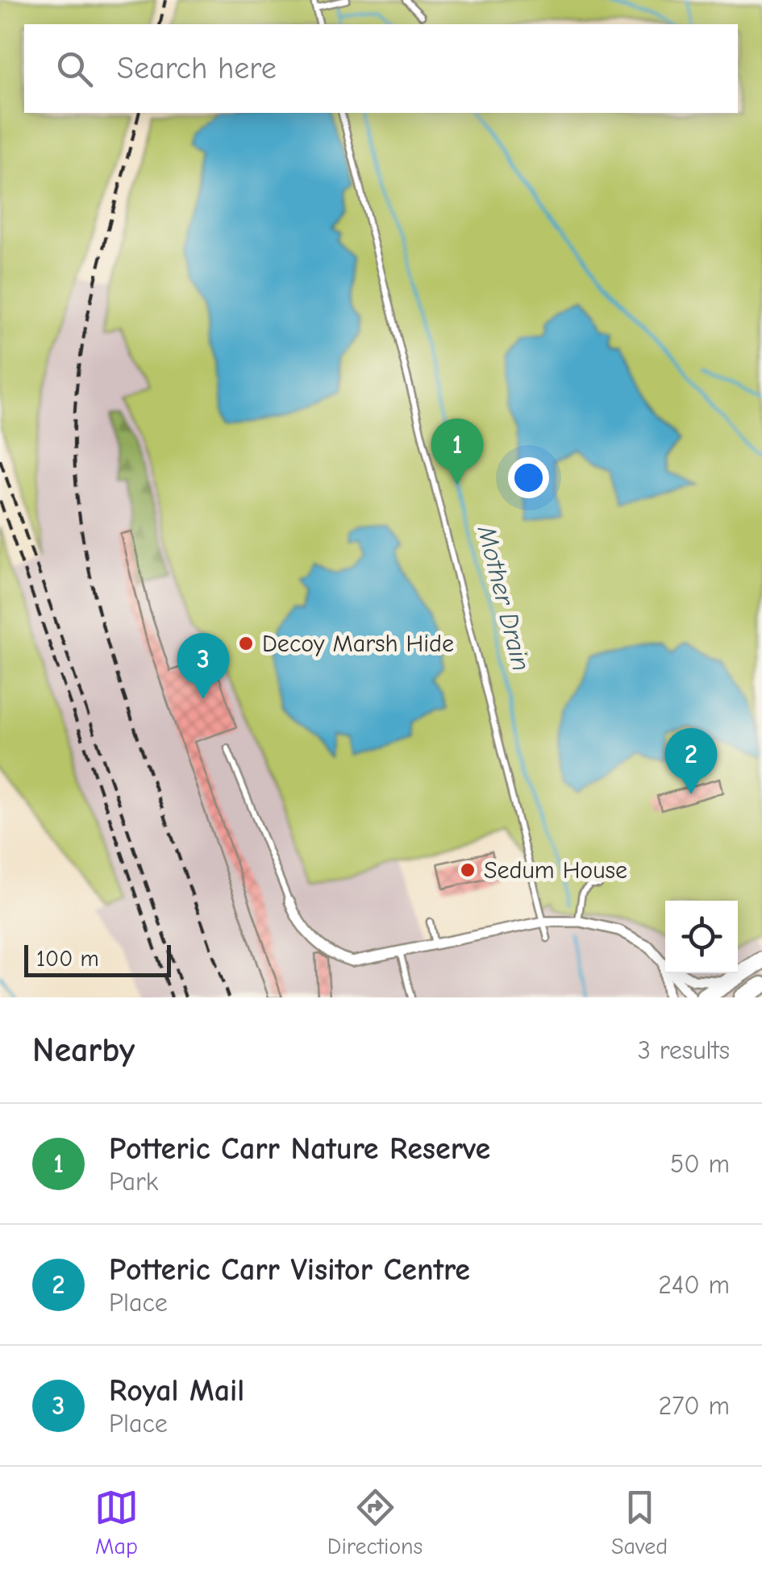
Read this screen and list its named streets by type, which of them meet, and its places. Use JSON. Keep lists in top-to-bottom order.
{
  "water": ["Mother Drain"],
  "places": ["Decoy Marsh Hide", "Sedum House"],
  "scale_bar": "100 m",
  "page": {
    "search": "Search here",
    "pins": ["1", "3", "2"],
    "scale": "100 m",
    "heading": ["Nearby", "3 results"],
    "list": [
      {
        "mark": "1",
        "name": "Potteric Carr Nature Reserve",
        "note": "Park",
        "value": "50 m"
      },
      {
        "mark": "2",
        "name": "Potteric Carr Visitor Centre",
        "note": "Place",
        "value": "240 m"
      },
      {
        "mark": "3",
        "name": "Royal Mail",
        "note": "Place",
        "value": "270 m"
      }
    ],
    "nav": ["Map", "Directions", "Saved"]
  }
}
